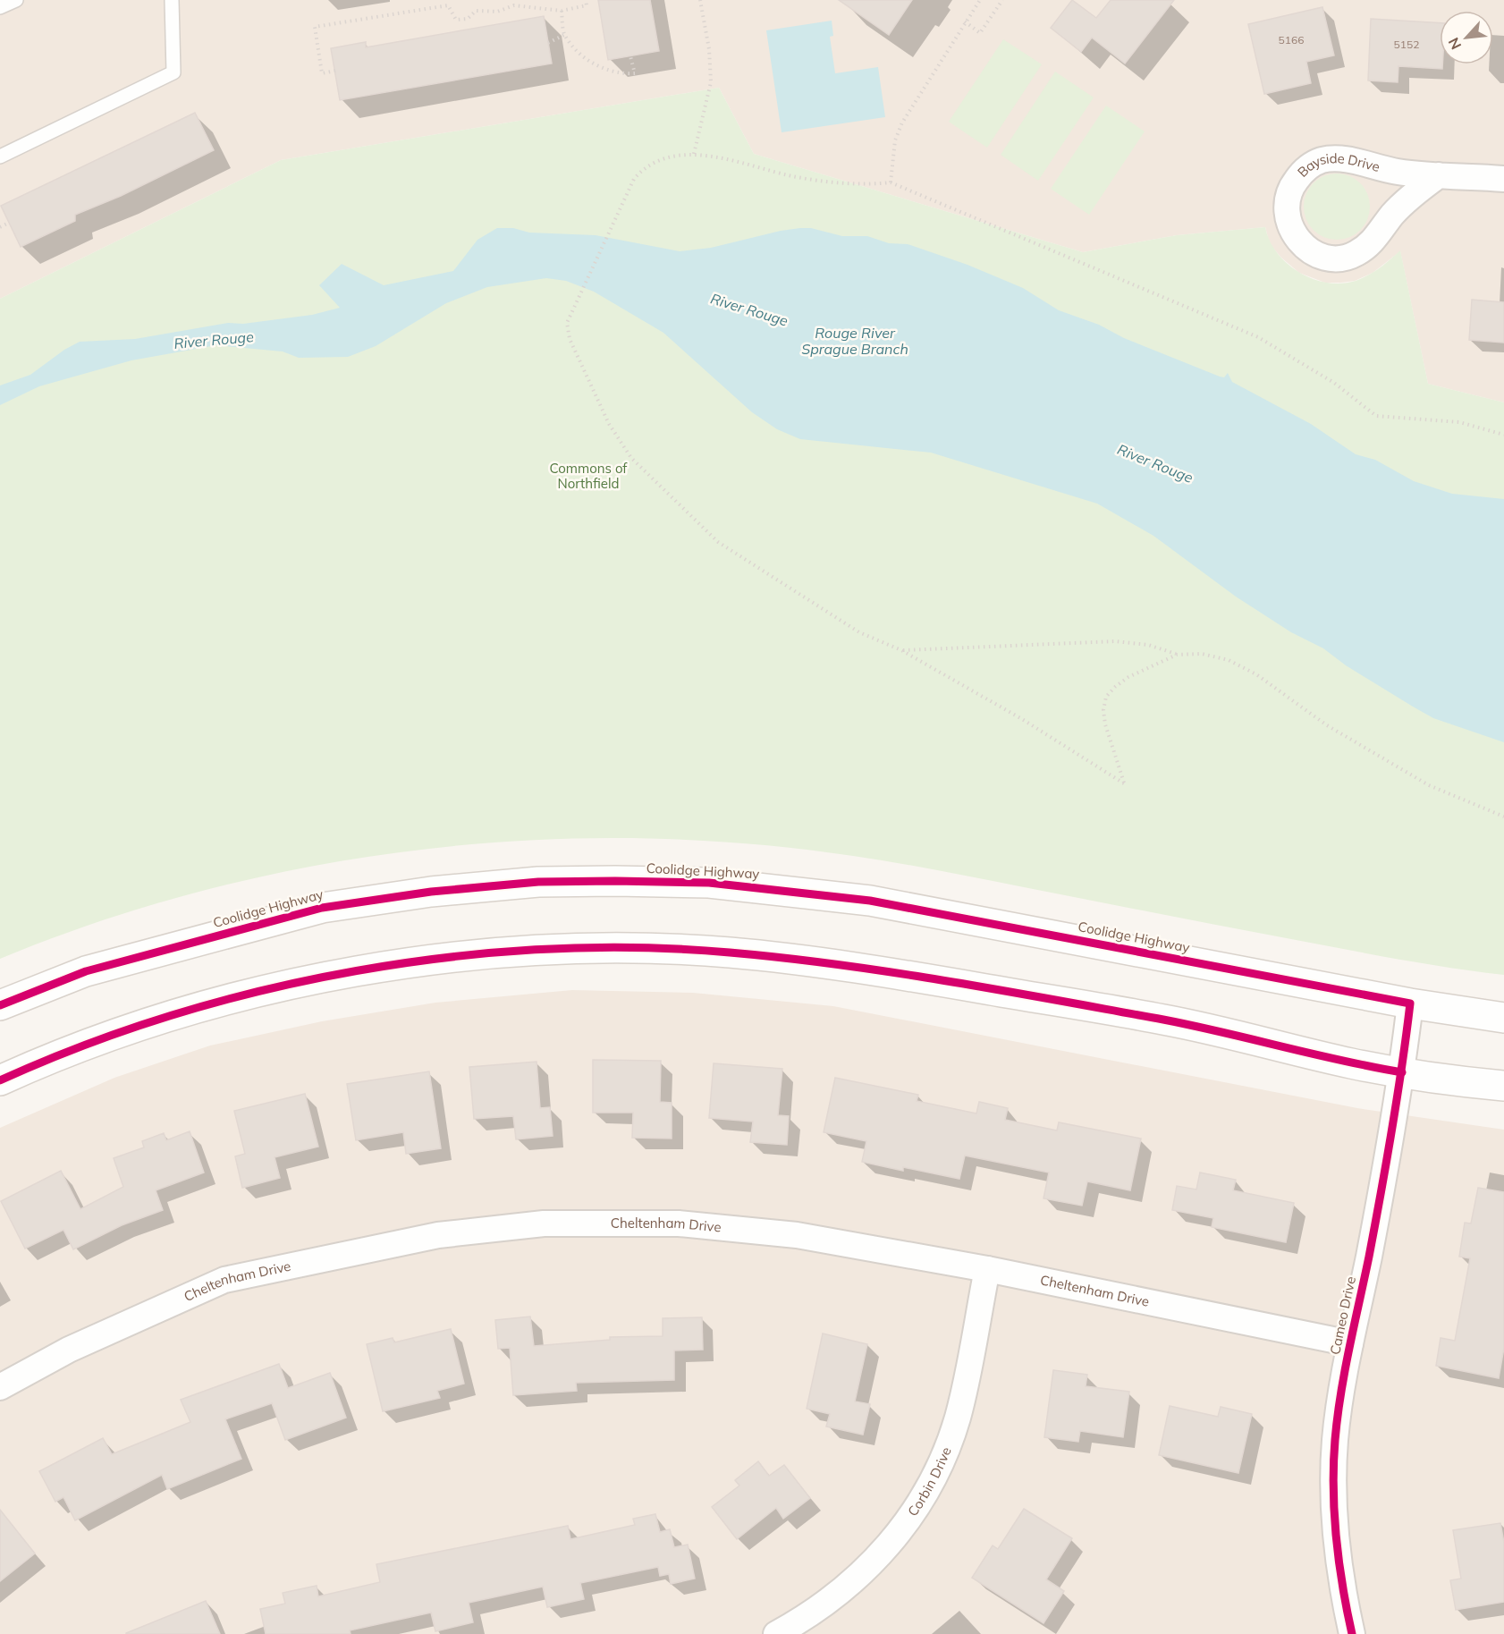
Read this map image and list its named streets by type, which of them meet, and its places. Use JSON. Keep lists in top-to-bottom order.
{
  "streets": {
    "main road": ["Coolidge Highway"],
    "street": [
      "Bayside Drive",
      "Cheltenham Drive",
      "Cameo Drive",
      "Corbin Drive"
    ]
  },
  "crossings": [
    ["Coolidge Highway", "Cameo Drive"],
    ["Cheltenham Drive", "Cameo Drive"],
    ["Cheltenham Drive", "Corbin Drive"]
  ],
  "water": ["River Rouge", "Rouge River Sprague Branch"],
  "parks": ["Commons of Northfield"],
  "house_numbers": ["5166", "5152"],
  "north": "bottom left"
}
